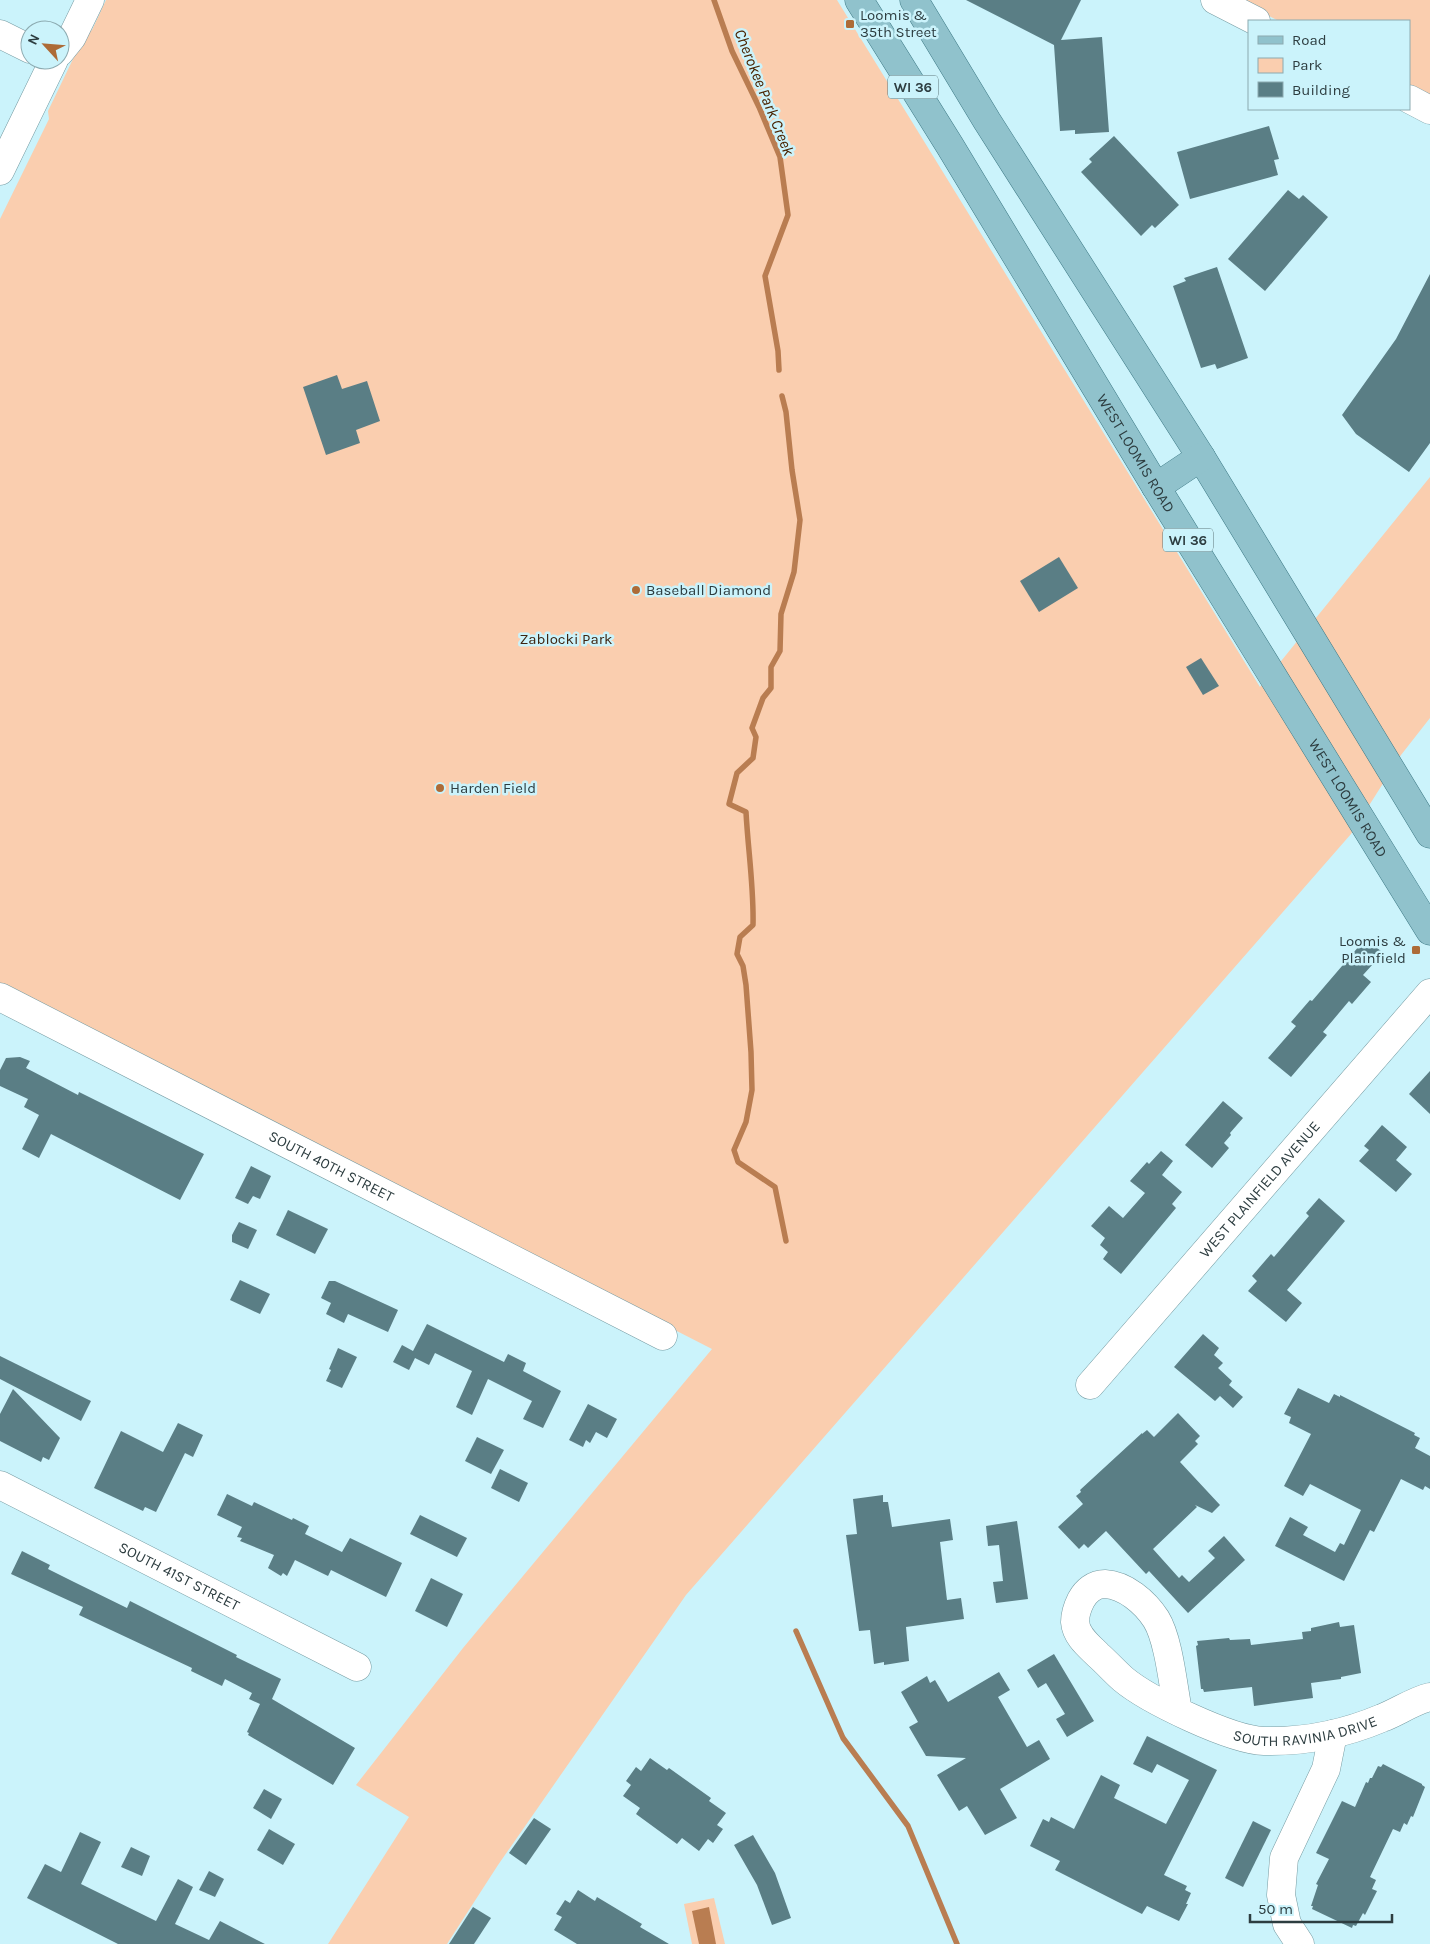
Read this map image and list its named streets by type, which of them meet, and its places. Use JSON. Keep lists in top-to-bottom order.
{
  "streets": {
    "main road": ["WI 36", "WEST LOOMIS ROAD"],
    "street": [
      "SOUTH 40TH STREET",
      "WEST PLAINFIELD AVENUE",
      "SOUTH 41ST STREET",
      "SOUTH RAVINIA DRIVE"
    ]
  },
  "water": ["Cherokee Park Creek"],
  "parks": ["Zablocki Park"],
  "places": {
    "transit": ["Loomis & 35th Street", "Loomis & Plainfield"],
    "other": ["Baseball Diamond", "Harden Field"]
  },
  "legend": ["Road", "Park", "Building"],
  "scale_bar": "50 m",
  "north": "top left"
}
